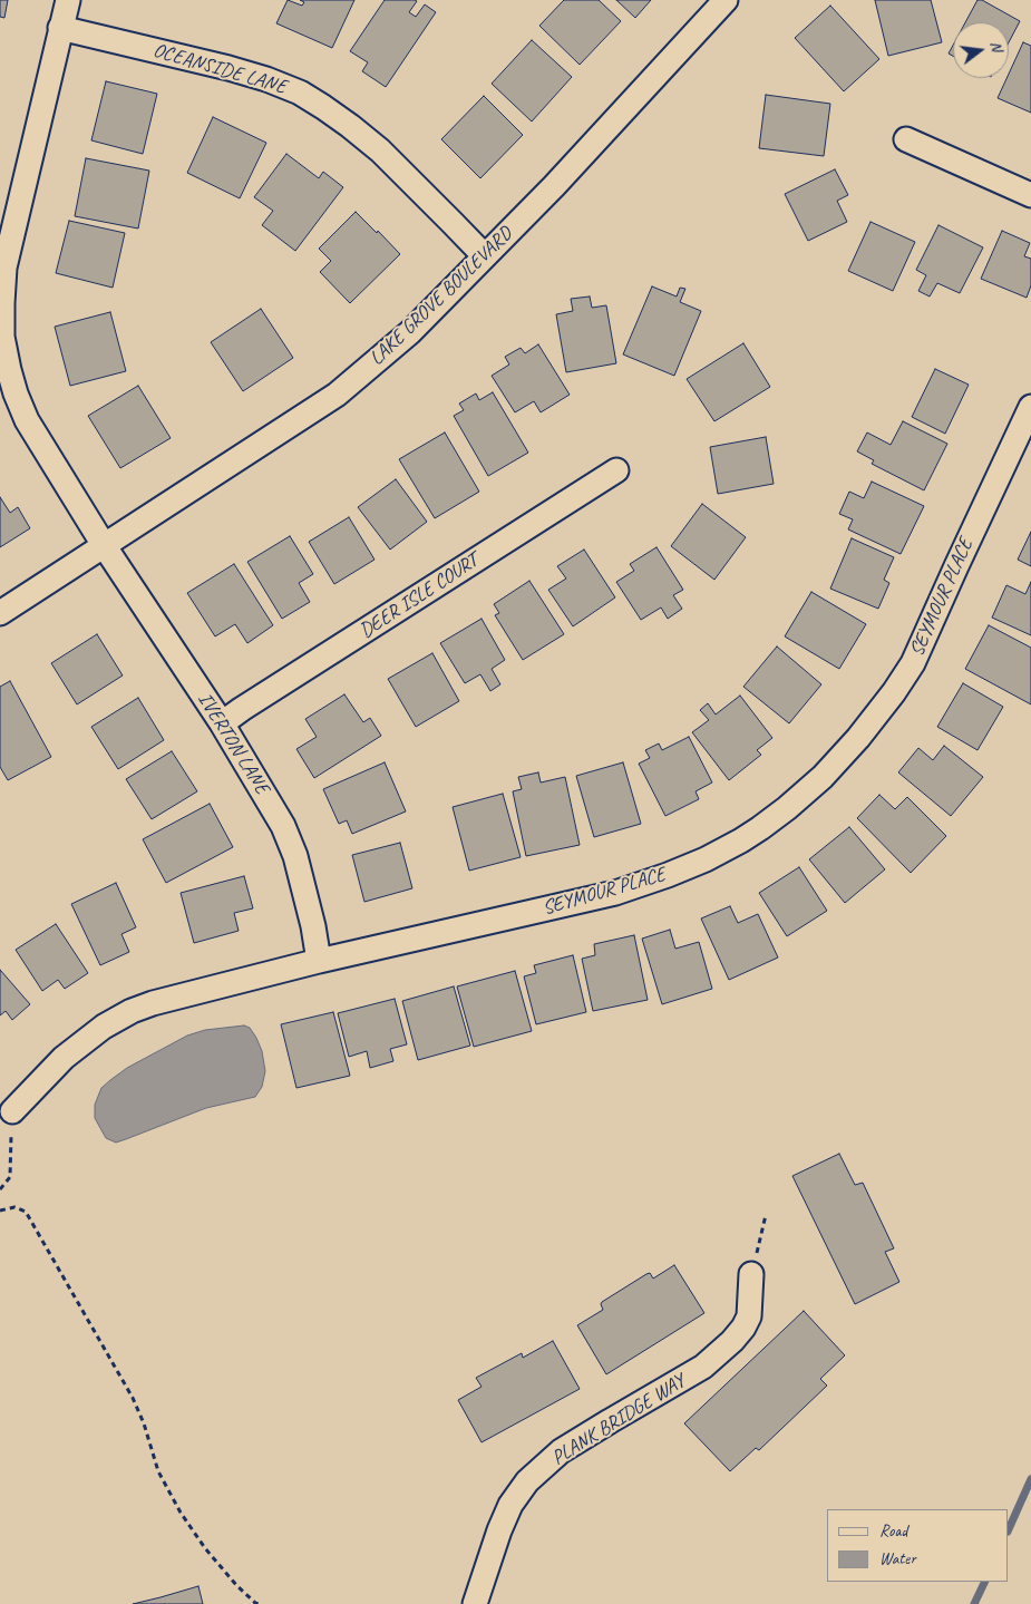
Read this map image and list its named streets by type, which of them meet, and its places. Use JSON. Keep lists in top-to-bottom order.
{
  "streets": {
    "street": [
      "OCEANSIDE LANE",
      "LAKE GROVE BOULEVARD",
      "DEER ISLE COURT",
      "SEYMOUR PLACE",
      "IVERTON LANE",
      "PLANK BRIDGE WAY"
    ]
  },
  "crossings": [
    ["OCEANSIDE LANE", "LAKE GROVE BOULEVARD"],
    ["OCEANSIDE LANE", "IVERTON LANE"],
    ["LAKE GROVE BOULEVARD", "IVERTON LANE"],
    ["DEER ISLE COURT", "IVERTON LANE"],
    ["SEYMOUR PLACE", "IVERTON LANE"]
  ],
  "legend": ["Road", "Water"],
  "north": "right"
}
